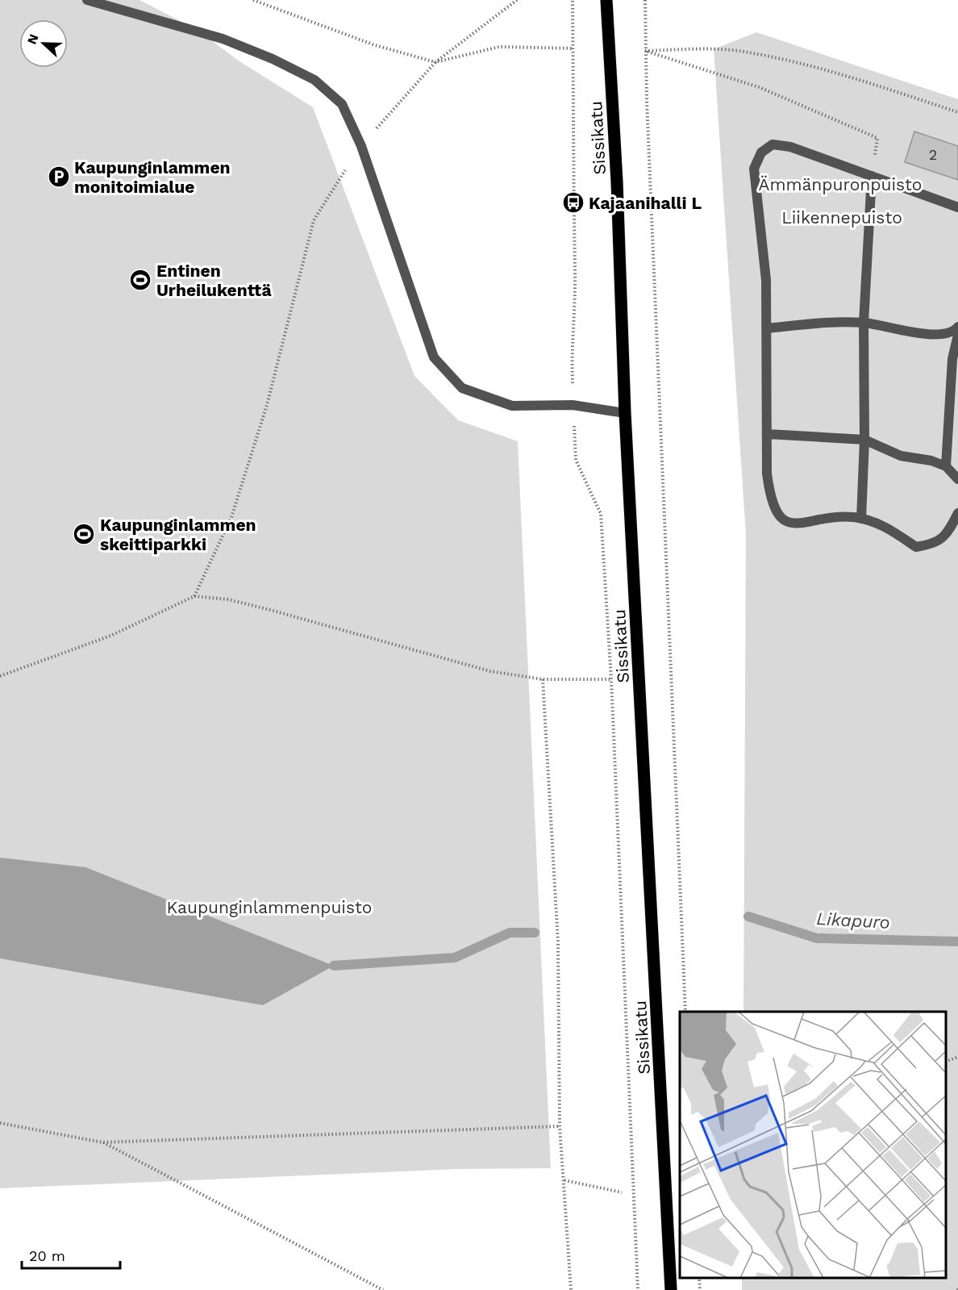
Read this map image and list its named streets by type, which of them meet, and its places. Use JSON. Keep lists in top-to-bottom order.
{
  "streets": {
    "main road": ["Sissikatu"]
  },
  "water": ["Likapuro"],
  "parks": ["Ämmänpuronpuisto", "Liikennepuisto", "Kaupunginlammenpuisto"],
  "places": {
    "parking": ["Kaupunginlammen monitoimialue"],
    "bus stop": ["Kajaanihalli L"],
    "sports": ["Entinen Urheilukenttä", "Kaupunginlammen skeittiparkki"]
  },
  "house_numbers": ["2"],
  "scale_bar": "20 m",
  "north": "left"
}
